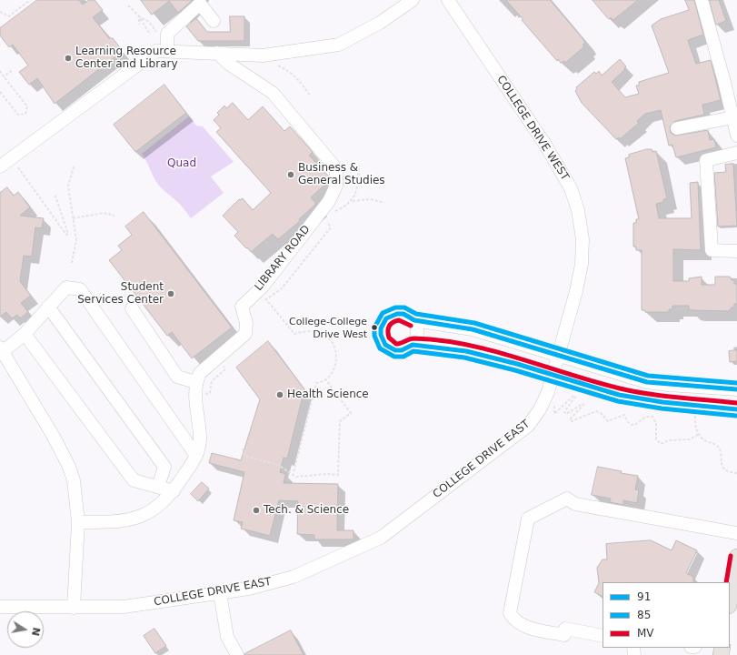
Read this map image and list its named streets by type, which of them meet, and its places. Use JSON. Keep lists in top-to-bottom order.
{
  "streets": {
    "street": ["COLLEGE DRIVE WEST", "LIBRARY ROAD", "COLLEGE DRIVE EAST"]
  },
  "crossings": [
    ["COLLEGE DRIVE WEST", "COLLEGE DRIVE EAST"]
  ],
  "parks": ["Quad"],
  "places": [
    "Learning Resource Center and Library",
    "Business & General Studies",
    "Student Services Center",
    "College-College Drive West",
    "Health Science",
    "Tech. & Science"
  ],
  "lines": ["transit line 85", "transit line 91", "transit line MV"],
  "legend": ["91", "85", "MV"],
  "north": "right"
}
